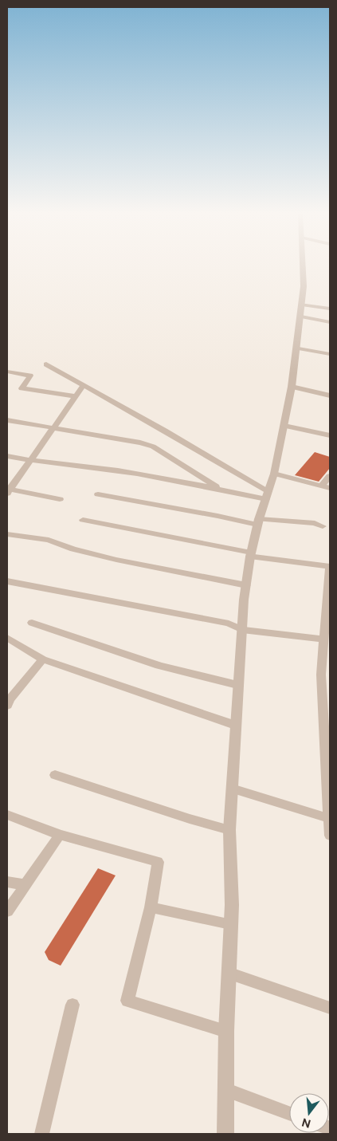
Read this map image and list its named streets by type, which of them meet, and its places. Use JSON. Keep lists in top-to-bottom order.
{
  "north": "bottom"
}
